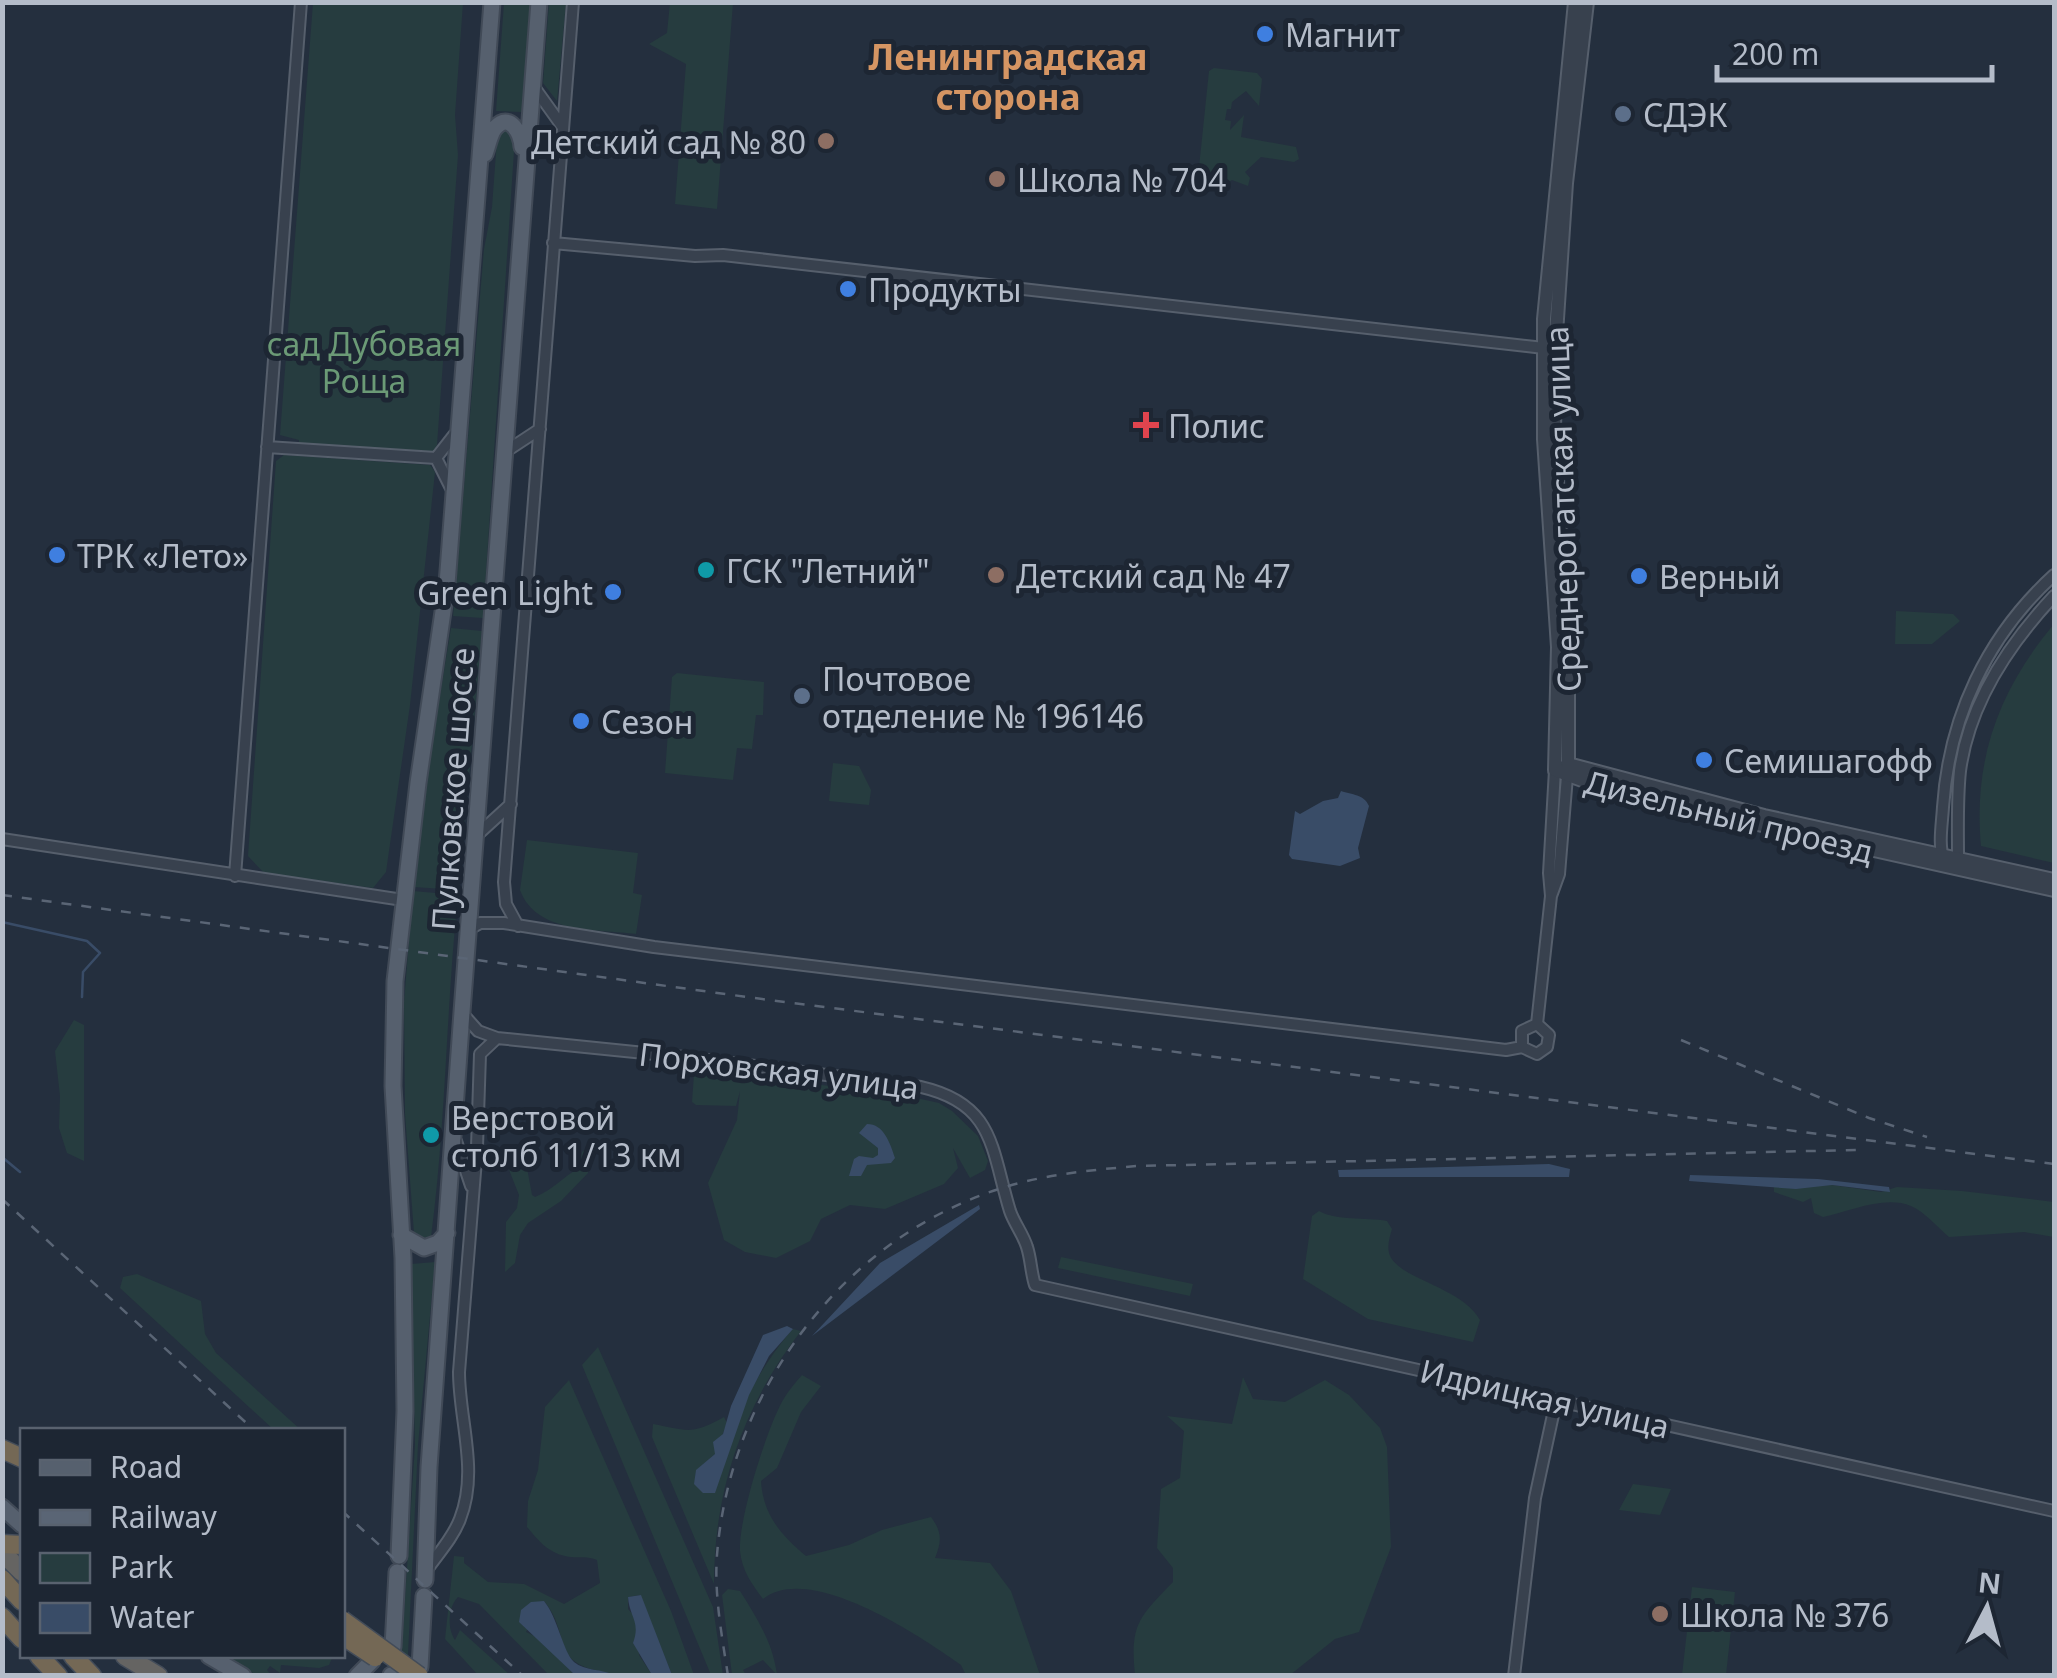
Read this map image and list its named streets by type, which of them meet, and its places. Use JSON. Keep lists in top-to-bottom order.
{
  "streets": {
    "main road": ["Пулковское шоссе"],
    "street": [
      "Среднерогатская улица",
      "Дизельный проезд",
      "Порховская улица",
      "Идрицкая улица"
    ]
  },
  "crossings": [
    ["Среднерогатская улица", "Дизельный проезд"],
    ["Пулковское шоссе", "Порховская улица"],
    ["Порховская улица", "Идрицкая улица"]
  ],
  "districts": ["Ленинградская сторона"],
  "parks": ["сад Дубовая Роща"],
  "places": {
    "other": [
      "Магнит",
      "СДЭК",
      "Детский сад № 80",
      "Школа № 704",
      "Продукты",
      "ТРК «Лето»",
      "ГСК \"Летний\"",
      "Детский сад № 47",
      "Верный",
      "Green Light",
      "Почтовое отделение № 196146",
      "Сезон",
      "Семишагофф",
      "Верстовой столб 11/13 км",
      "Школа № 376"
    ],
    "health": ["Полис"]
  },
  "legend": [
    "Road",
    "Railway",
    "Park",
    "Water"
  ],
  "scale_bar": "200 m",
  "north": "top"
}
